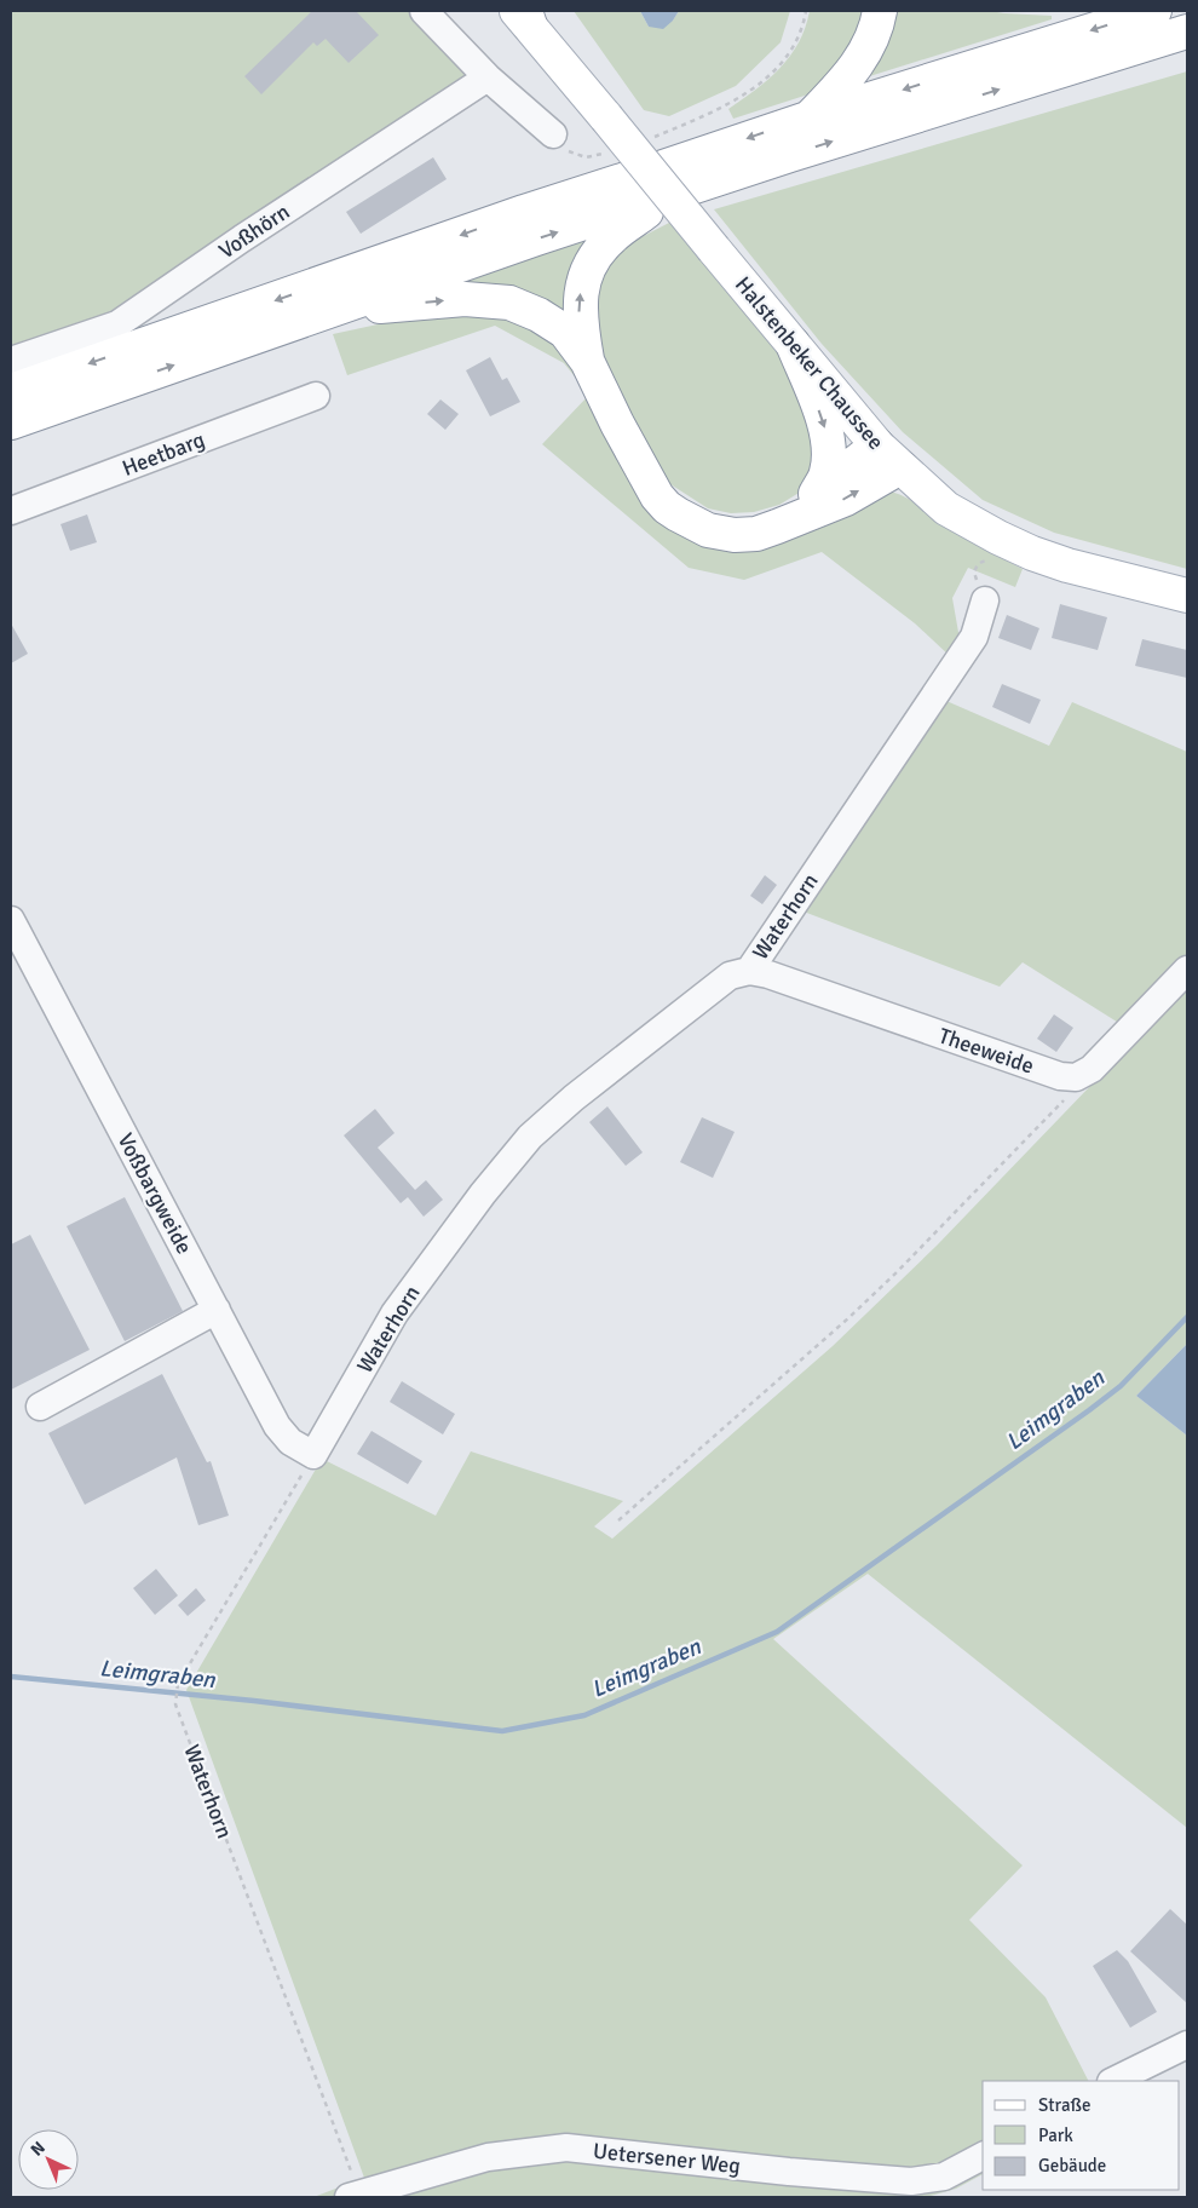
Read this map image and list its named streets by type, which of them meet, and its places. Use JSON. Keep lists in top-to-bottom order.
{
  "streets": {
    "main road": ["Halstenbeker Chaussee"],
    "street": [
      "Voßhörn",
      "Heetbarg",
      "Waterhorn",
      "Theeweide",
      "Voßbargweide",
      "Uetersener Weg"
    ]
  },
  "crossings": [
    ["Waterhorn", "Theeweide"],
    ["Waterhorn", "Voßbargweide"],
    ["Waterhorn", "Uetersener Weg"]
  ],
  "water": ["Leimgraben"],
  "legend": ["Straße", "Park", "Gebäude"],
  "north": "top left"
}
